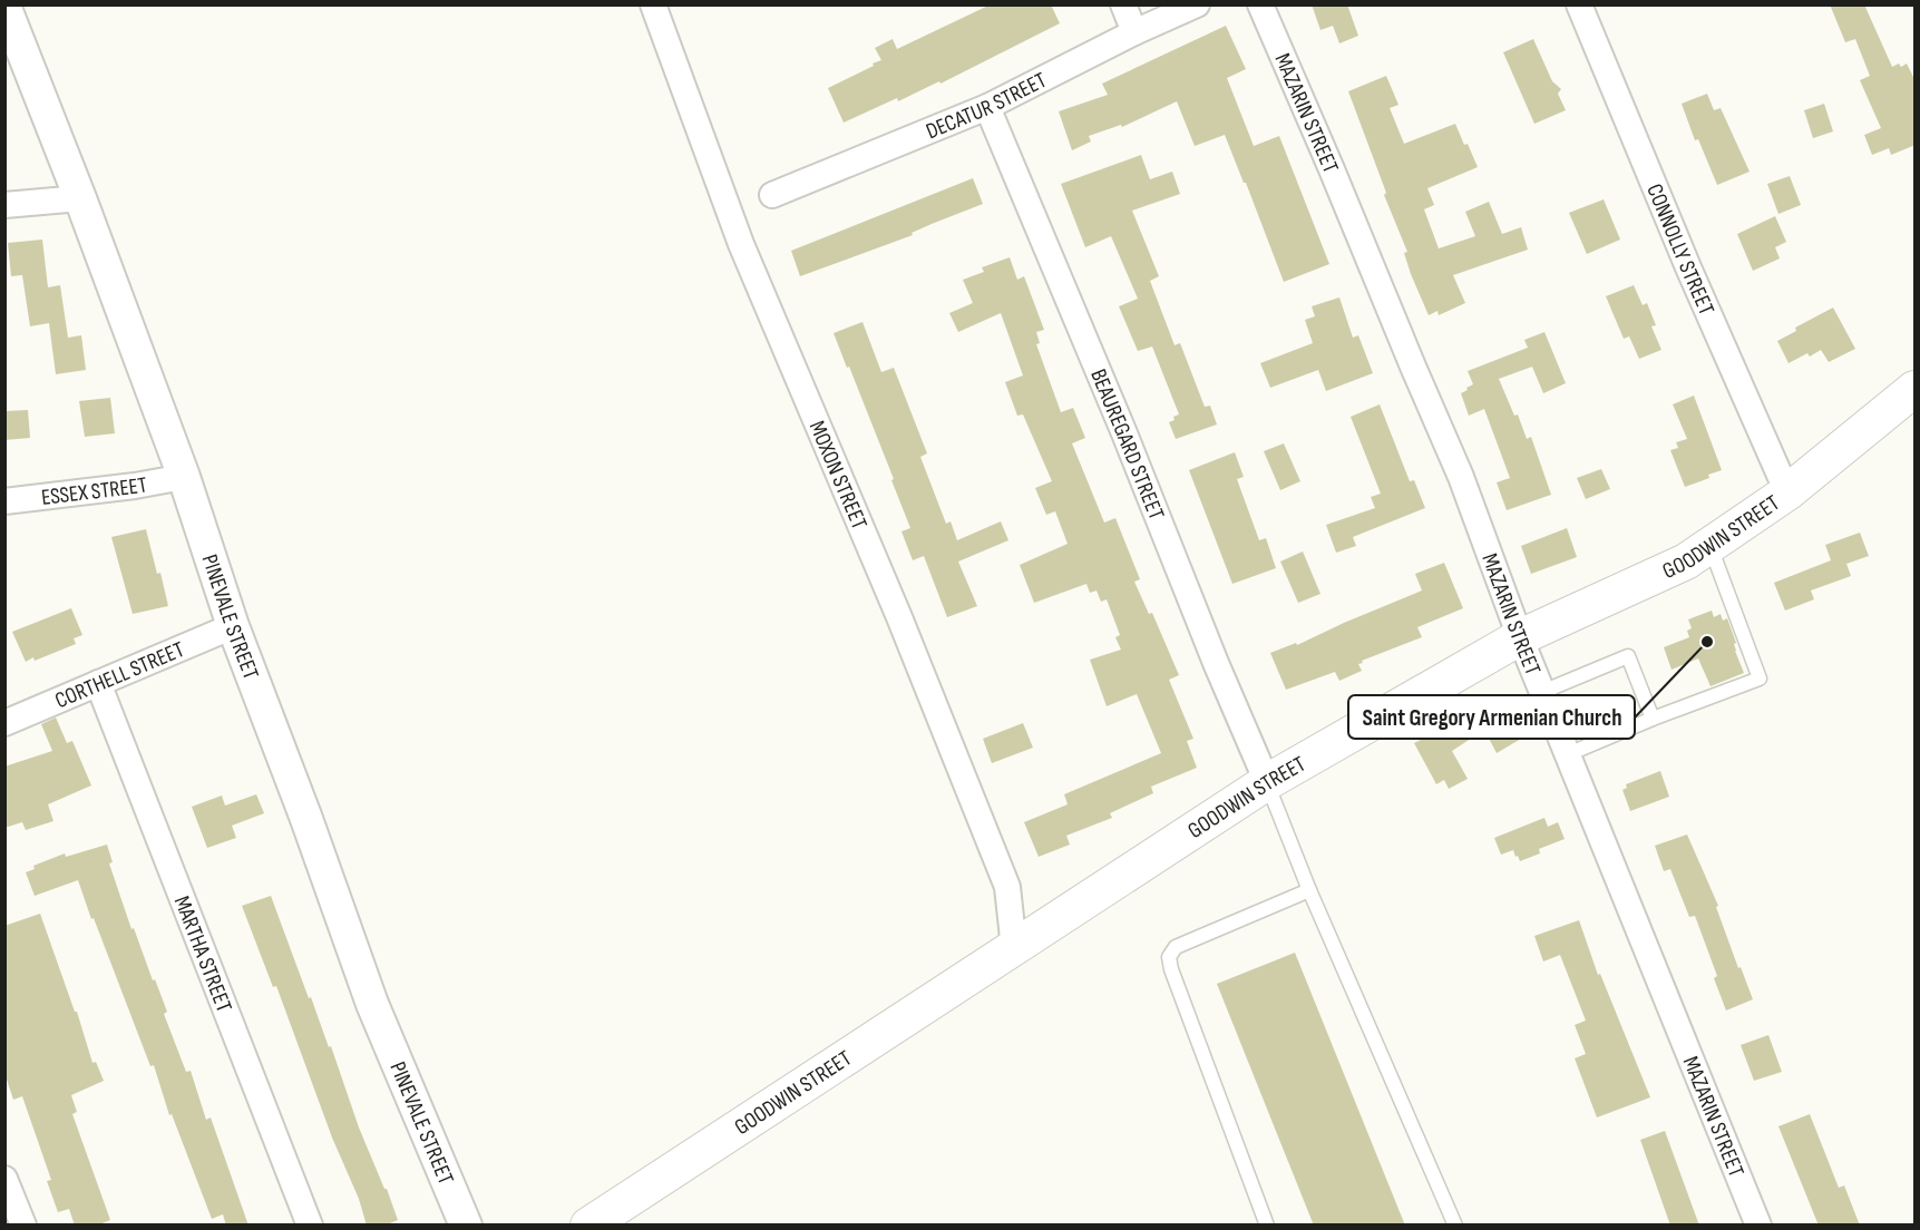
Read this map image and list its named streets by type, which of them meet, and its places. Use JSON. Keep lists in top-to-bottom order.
{
  "streets": {
    "main road": ["GOODWIN STREET"],
    "street": [
      "DECATUR STREET",
      "MAZARIN STREET",
      "CONNOLLY STREET",
      "BEAUREGARD STREET",
      "MOXON STREET",
      "ESSEX STREET",
      "PINEVALE STREET",
      "CORTHELL STREET",
      "MARTHA STREET"
    ]
  },
  "crossings": [
    ["DECATUR STREET", "BEAUREGARD STREET"],
    ["MAZARIN STREET", "GOODWIN STREET"],
    ["CONNOLLY STREET", "GOODWIN STREET"],
    ["BEAUREGARD STREET", "GOODWIN STREET"],
    ["MOXON STREET", "GOODWIN STREET"],
    ["ESSEX STREET", "PINEVALE STREET"],
    ["PINEVALE STREET", "CORTHELL STREET"],
    ["CORTHELL STREET", "MARTHA STREET"]
  ],
  "places": ["Saint Gregory Armenian Church"]
}
